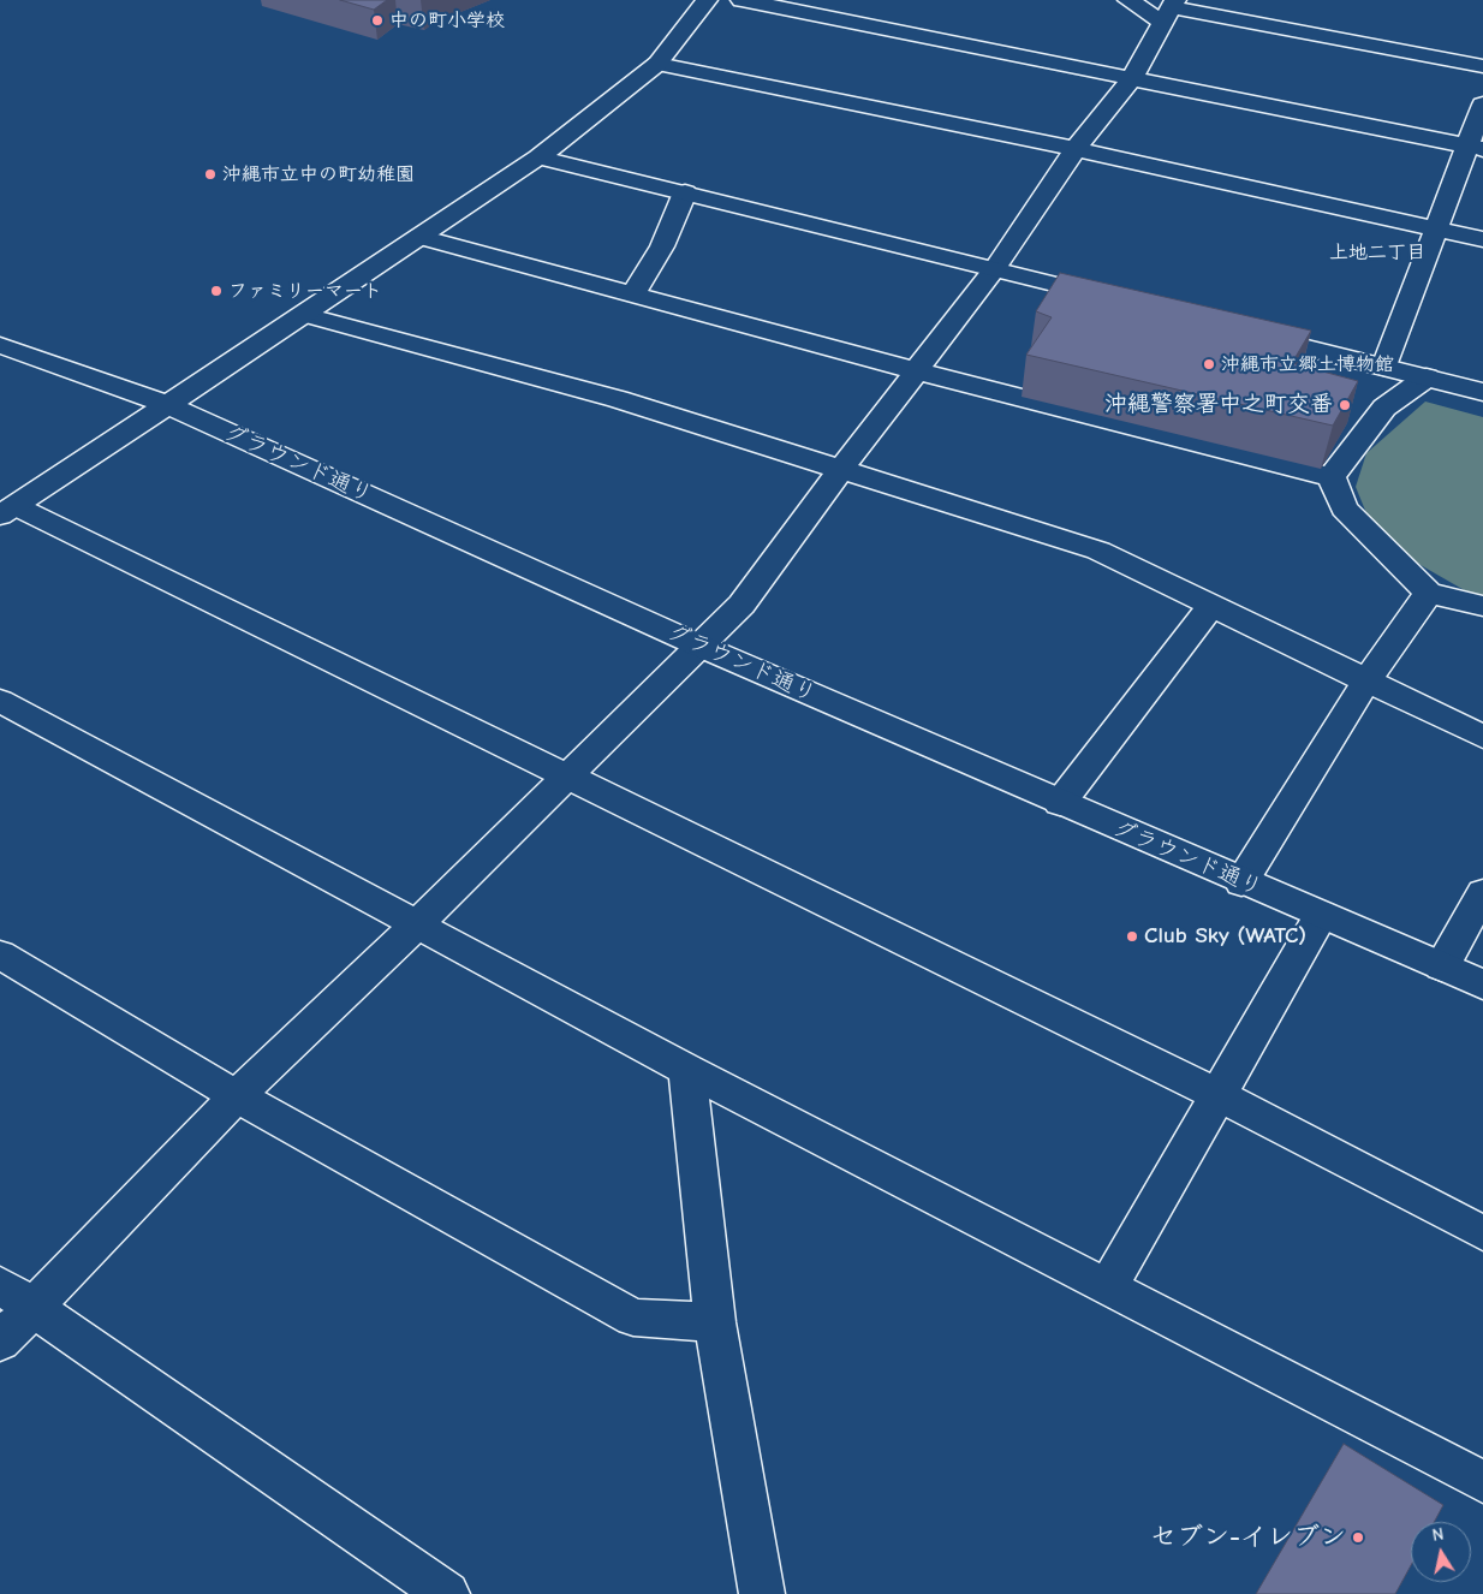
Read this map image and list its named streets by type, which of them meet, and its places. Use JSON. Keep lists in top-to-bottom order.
{
  "streets": {
    "street": ["グラウンド通り"]
  },
  "districts": ["上地二丁目"],
  "places": [
    "中の町小学校",
    "沖縄市立中の町幼稚園",
    "ファミリーマート",
    "沖縄市立郷土博物館",
    "沖縄警察署中之町交番",
    "Club Sky (WATC)",
    "セブン-イレブン"
  ],
  "north": "top"
}
